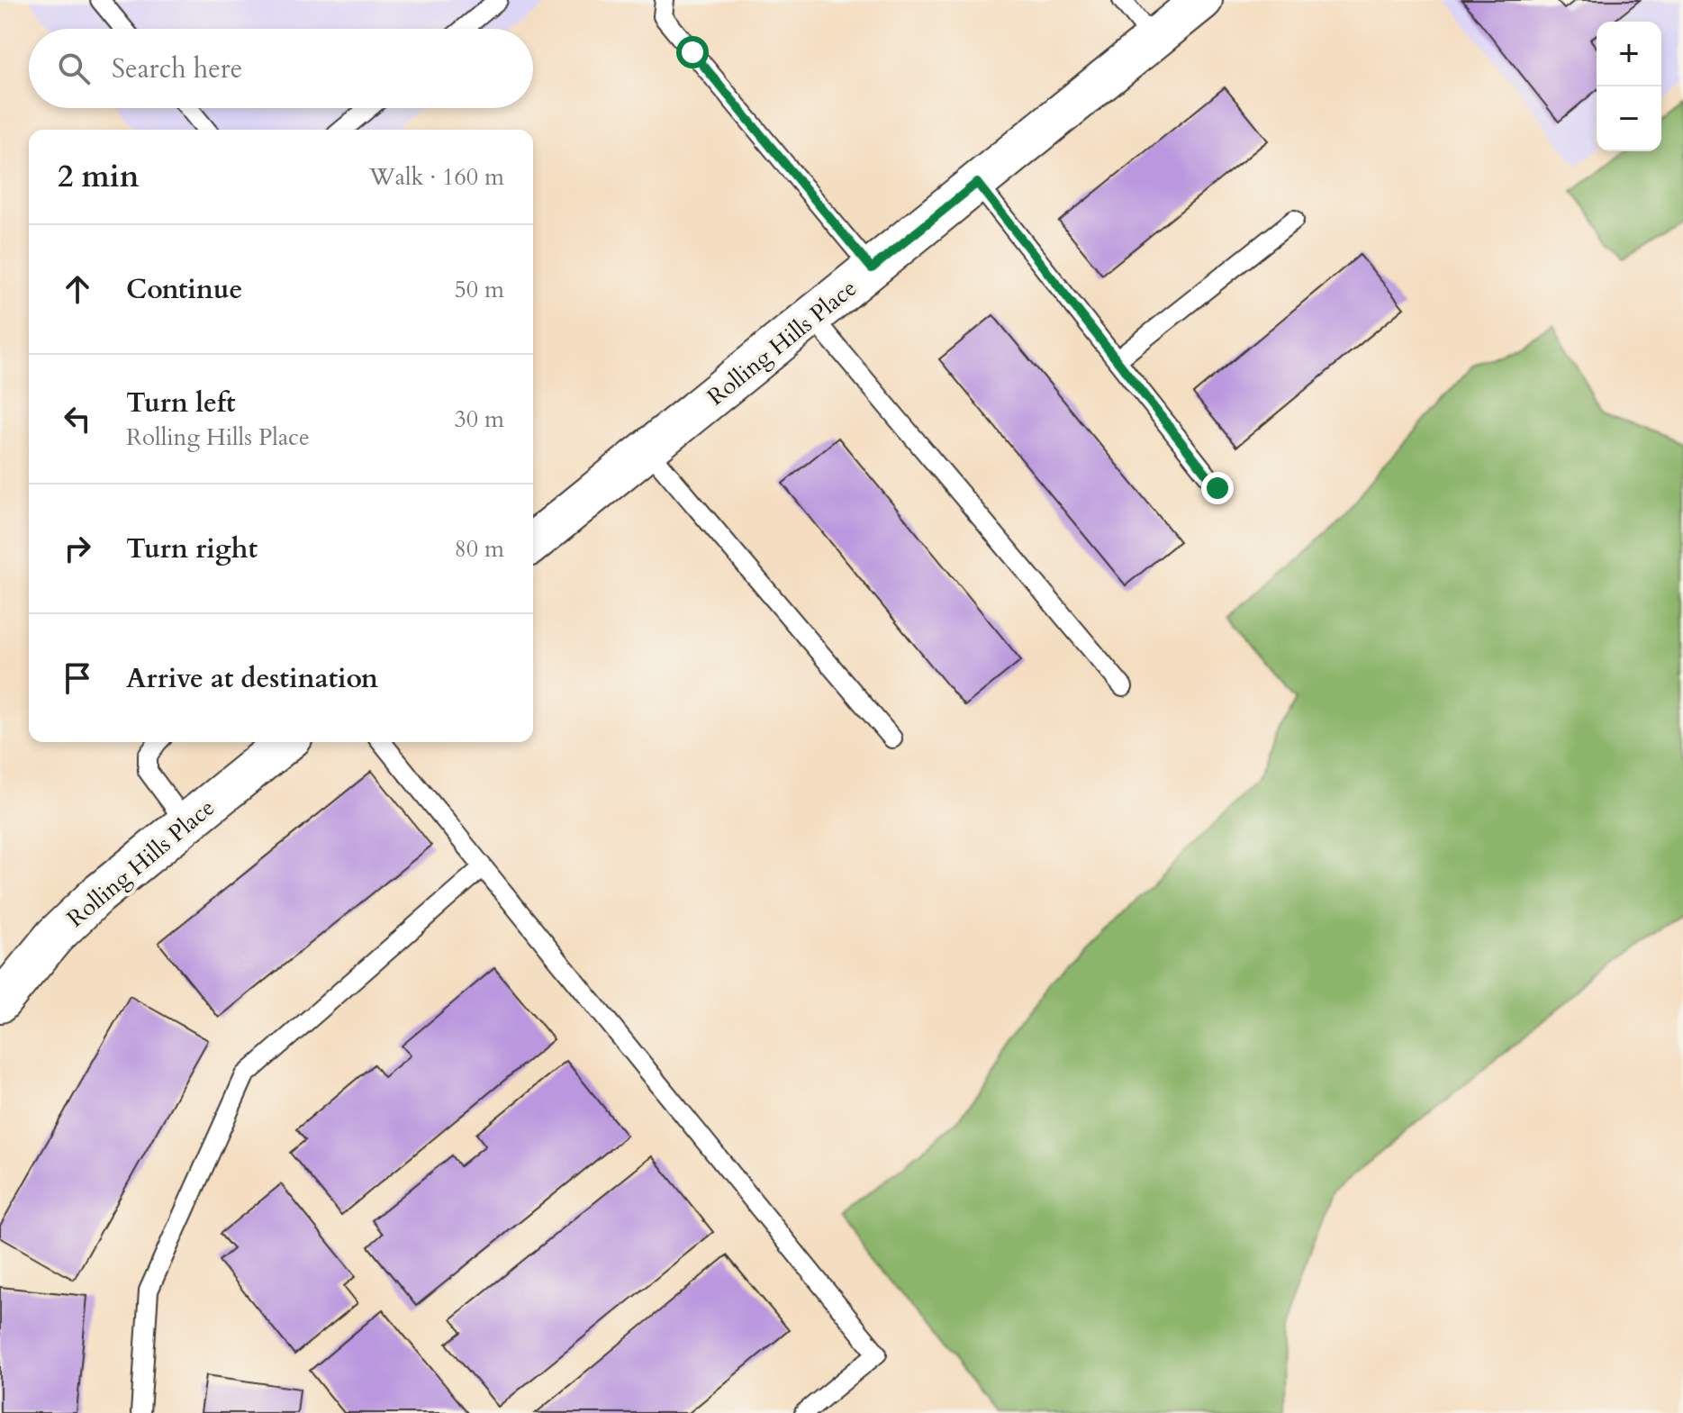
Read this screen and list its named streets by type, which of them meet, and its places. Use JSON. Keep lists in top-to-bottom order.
{
  "streets": {
    "street": ["Rolling Hills Place"]
  },
  "page": {
    "map_buttons": ["+", "−"],
    "search": "Search here",
    "heading": ["2 min", "Walk · 160 m"],
    "list": [
      ["Continue", "50 m"],
      ["Turn left", "Rolling Hills Place", "30 m"],
      ["Turn right", "80 m"],
      "Arrive at destination"
    ]
  }
}
